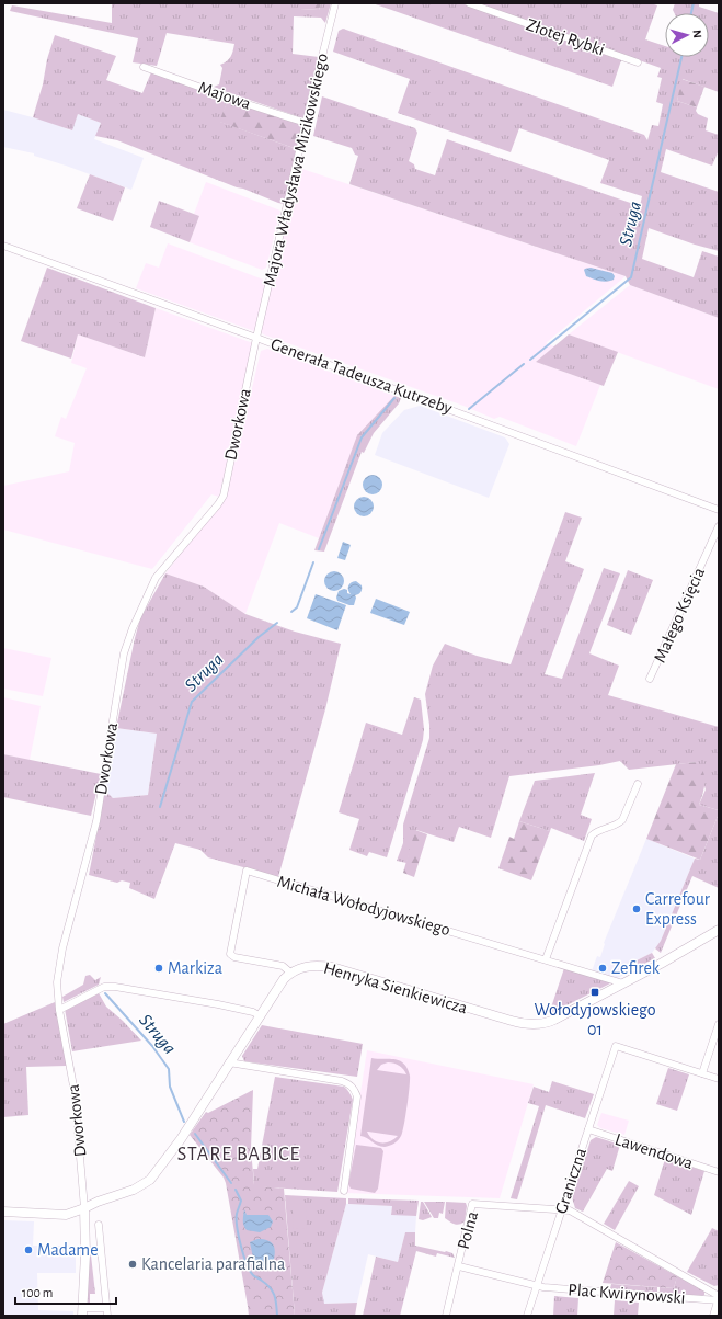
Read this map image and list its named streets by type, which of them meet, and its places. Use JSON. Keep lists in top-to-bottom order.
{
  "streets": {
    "street": [
      "Złotej Rybki",
      "Majowa",
      "Majora Władysława Mizikowskiego",
      "Generała Tadeusza Kutrzeby",
      "Dworkowa",
      "Małego Księcia",
      "Michała Wołodyjowskiego",
      "Henryka Sienkiewicza",
      "Lawendowa",
      "Graniczna",
      "Polna",
      "Plac Kwirynowski"
    ]
  },
  "crossings": [
    ["Majowa", "Majora Władysława Mizikowskiego"],
    ["Majora Władysława Mizikowskiego", "Generała Tadeusza Kutrzeby"],
    ["Majora Władysława Mizikowskiego", "Dworkowa"],
    ["Generała Tadeusza Kutrzeby", "Dworkowa"],
    ["Michała Wołodyjowskiego", "Henryka Sienkiewicza"],
    ["Lawendowa", "Graniczna"],
    ["Graniczna", "Polna"],
    ["Graniczna", "Plac Kwirynowski"],
    ["Polna", "Plac Kwirynowski"]
  ],
  "districts": ["STARE BABICE"],
  "water": ["Struga"],
  "places": {
    "other": [
      "Carrefour Express",
      "Markiza",
      "Zefirek",
      "Madame",
      "Kancelaria parafialna"
    ],
    "transit": ["Wołodyjowskiego 01"]
  },
  "scale_bar": "100 m",
  "north": "right"
}
